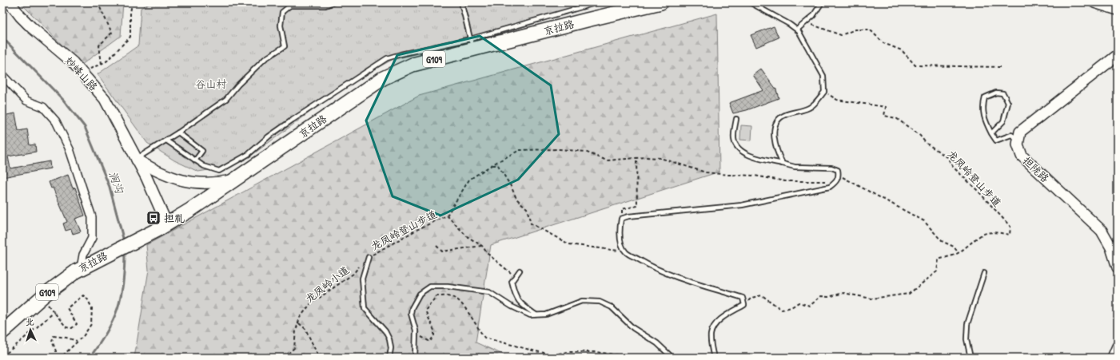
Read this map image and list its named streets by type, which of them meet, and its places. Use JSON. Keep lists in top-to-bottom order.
{
  "streets": {
    "highway": ["京拉路", "G109"],
    "street": ["妙峰山路", "担陇路"],
    "path": ["龙凤岭登山步道", "龙凤岭小道"]
  },
  "crossings": [
    ["京拉路", "妙峰山路"],
    ["龙凤岭登山步道", "龙凤岭小道"]
  ],
  "water": ["涧沟"],
  "parks": ["谷山村"],
  "places": {
    "bus stop": ["担礼"]
  },
  "north": "top"
}
